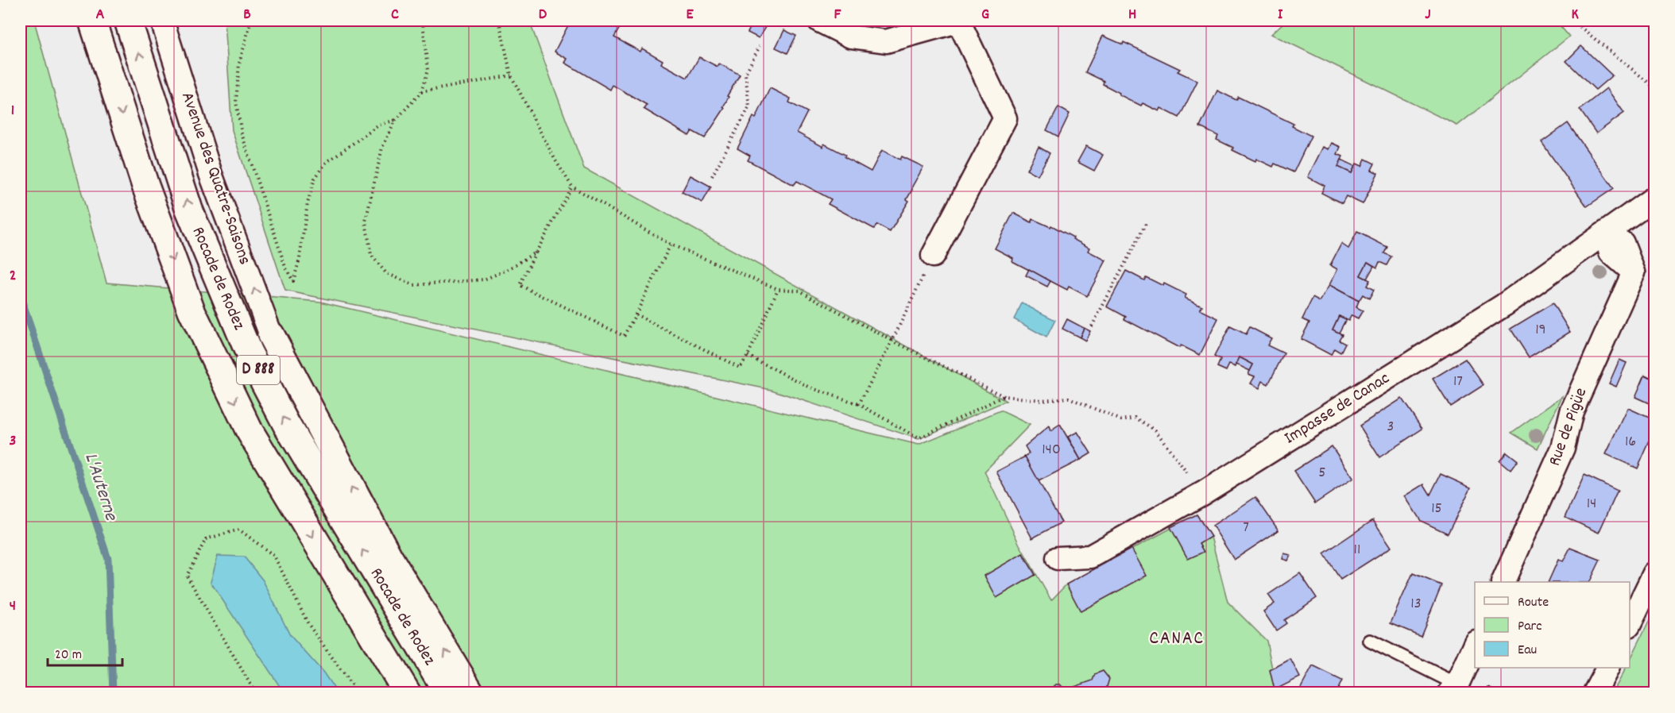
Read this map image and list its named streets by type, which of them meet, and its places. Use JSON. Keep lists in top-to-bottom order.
{
  "streets": {
    "highway": ["Rocade de Rodez", "D 888"],
    "street": ["Avenue des Quatre-Saisons", "Impasse de Canac", "Rue de Pigüe"]
  },
  "crossings": [
    ["Impasse de Canac", "Rue de Pigüe"]
  ],
  "one_way": ["Avenue des Quatre-Saisons"],
  "districts": ["CANAC"],
  "water": ["L'Auterne"],
  "house_numbers": [
    "19",
    "17",
    "3",
    "16",
    "140",
    "5",
    "14",
    "15",
    "7",
    "11",
    "13"
  ],
  "legend": ["Route", "Parc", "Eau"],
  "scale_bar": "20 m",
  "grid": {
    "columns": [
      "A",
      "B",
      "C",
      "D",
      "E",
      "F",
      "G",
      "H",
      "I",
      "J",
      "K"
    ],
    "rows": [
      "1",
      "2",
      "3",
      "4"
    ]
  }
}
